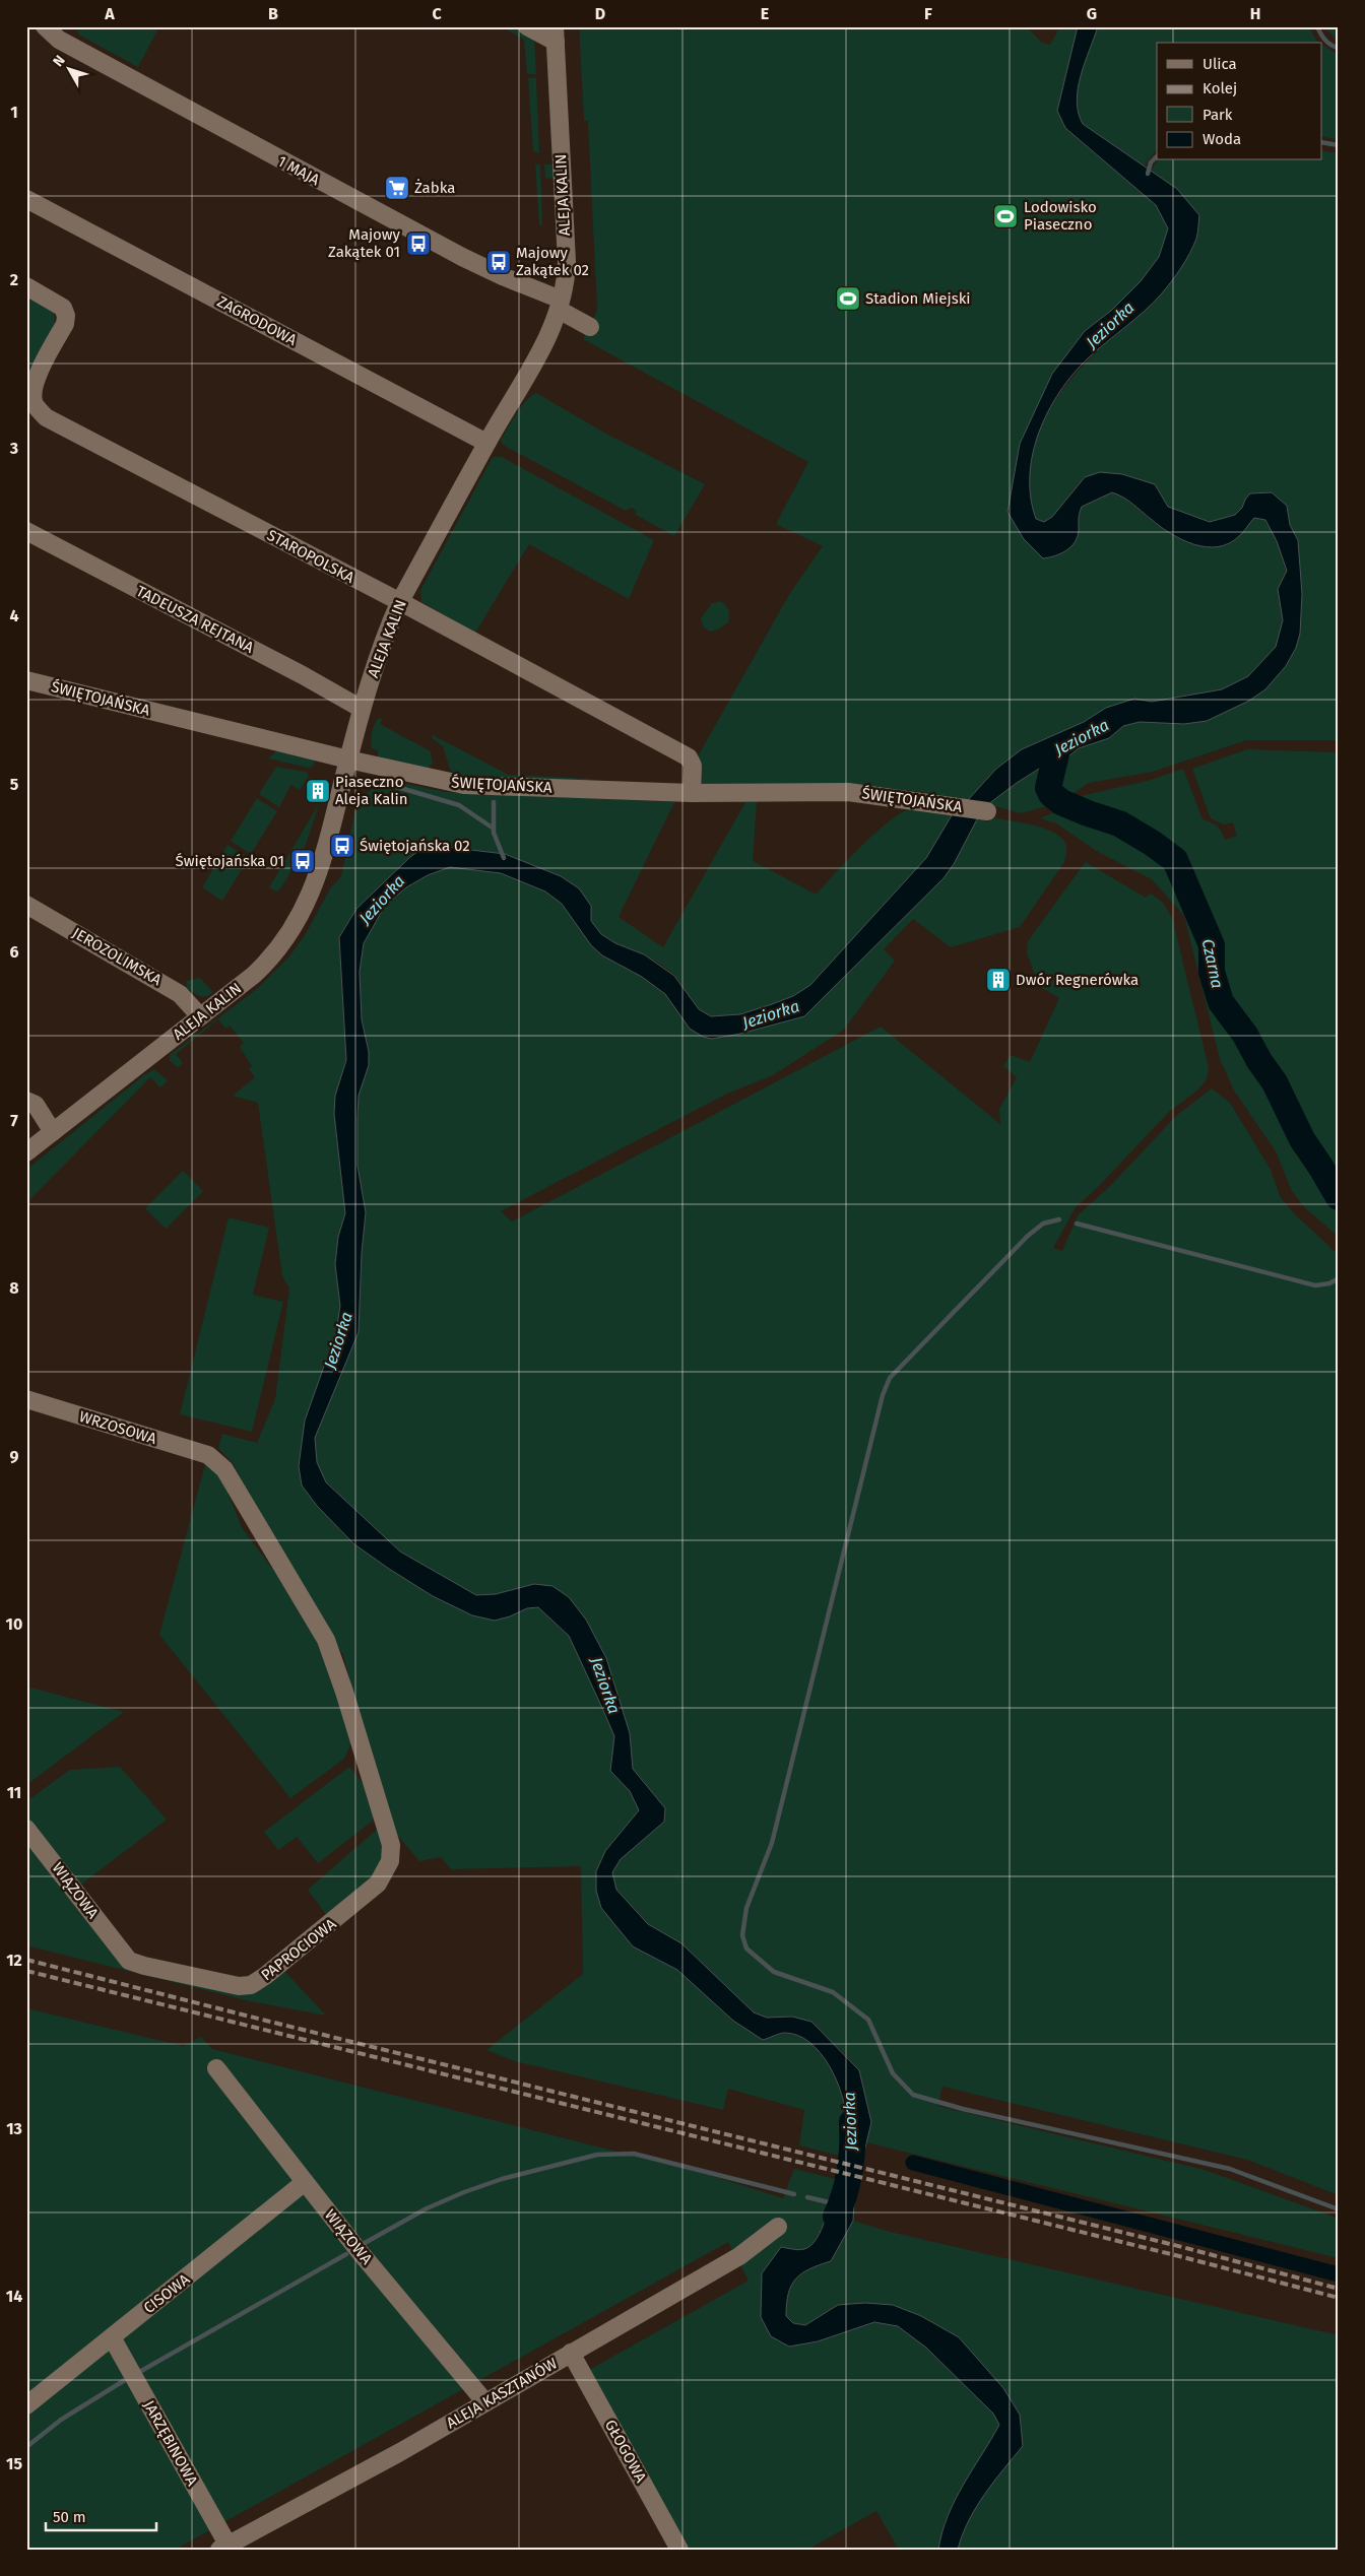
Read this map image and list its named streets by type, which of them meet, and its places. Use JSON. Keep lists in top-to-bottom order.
{
  "streets": {
    "street": [
      "1 MAJA",
      "ALEJA KALIN",
      "ZAGRODOWA",
      "STAROPOLSKA",
      "TADEUSZA REJTANA",
      "ŚWIĘTOJAŃSKA",
      "JEROZOLIMSKA",
      "WRZOSOWA",
      "WIĄZOWA",
      "PAPROCIOWA",
      "CISOWA",
      "ALEJA KASZTANÓW",
      "JARZĘBINOWA",
      "GŁOGOWA"
    ]
  },
  "crossings": [
    ["1 MAJA", "ALEJA KALIN"],
    ["ALEJA KALIN", "ZAGRODOWA"],
    ["ALEJA KALIN", "STAROPOLSKA"],
    ["ALEJA KALIN", "TADEUSZA REJTANA"],
    ["ALEJA KALIN", "ŚWIĘTOJAŃSKA"],
    ["ALEJA KALIN", "JEROZOLIMSKA"],
    ["STAROPOLSKA", "ŚWIĘTOJAŃSKA"],
    ["WRZOSOWA", "PAPROCIOWA"],
    ["WIĄZOWA", "PAPROCIOWA"],
    ["WIĄZOWA", "CISOWA"],
    ["WIĄZOWA", "ALEJA KASZTANÓW"],
    ["CISOWA", "JARZĘBINOWA"],
    ["ALEJA KASZTANÓW", "JARZĘBINOWA"],
    ["ALEJA KASZTANÓW", "GŁOGOWA"]
  ],
  "water": ["Jeziorka", "Czarna"],
  "places": {
    "supermarket": ["Żabka"],
    "sports": ["Lodowisko Piaseczno", "Stadion Miejski"],
    "bus stop": [
      "Majowy Zakątek 01",
      "Majowy Zakątek 02",
      "Świętojańska 02",
      "Świętojańska 01"
    ],
    "building": ["Piaseczno Aleja Kalin", "Dwór Regnerówka"]
  },
  "legend": [
    "Ulica",
    "Kolej",
    "Park",
    "Woda"
  ],
  "scale_bar": "50 m",
  "north": "top left",
  "grid": {
    "columns": [
      "A",
      "B",
      "C",
      "D",
      "E",
      "F",
      "G",
      "H"
    ],
    "rows": [
      "1",
      "2",
      "3",
      "4",
      "5",
      "6",
      "7",
      "8",
      "9",
      "10",
      "11",
      "12",
      "13",
      "14",
      "15"
    ]
  }
}
